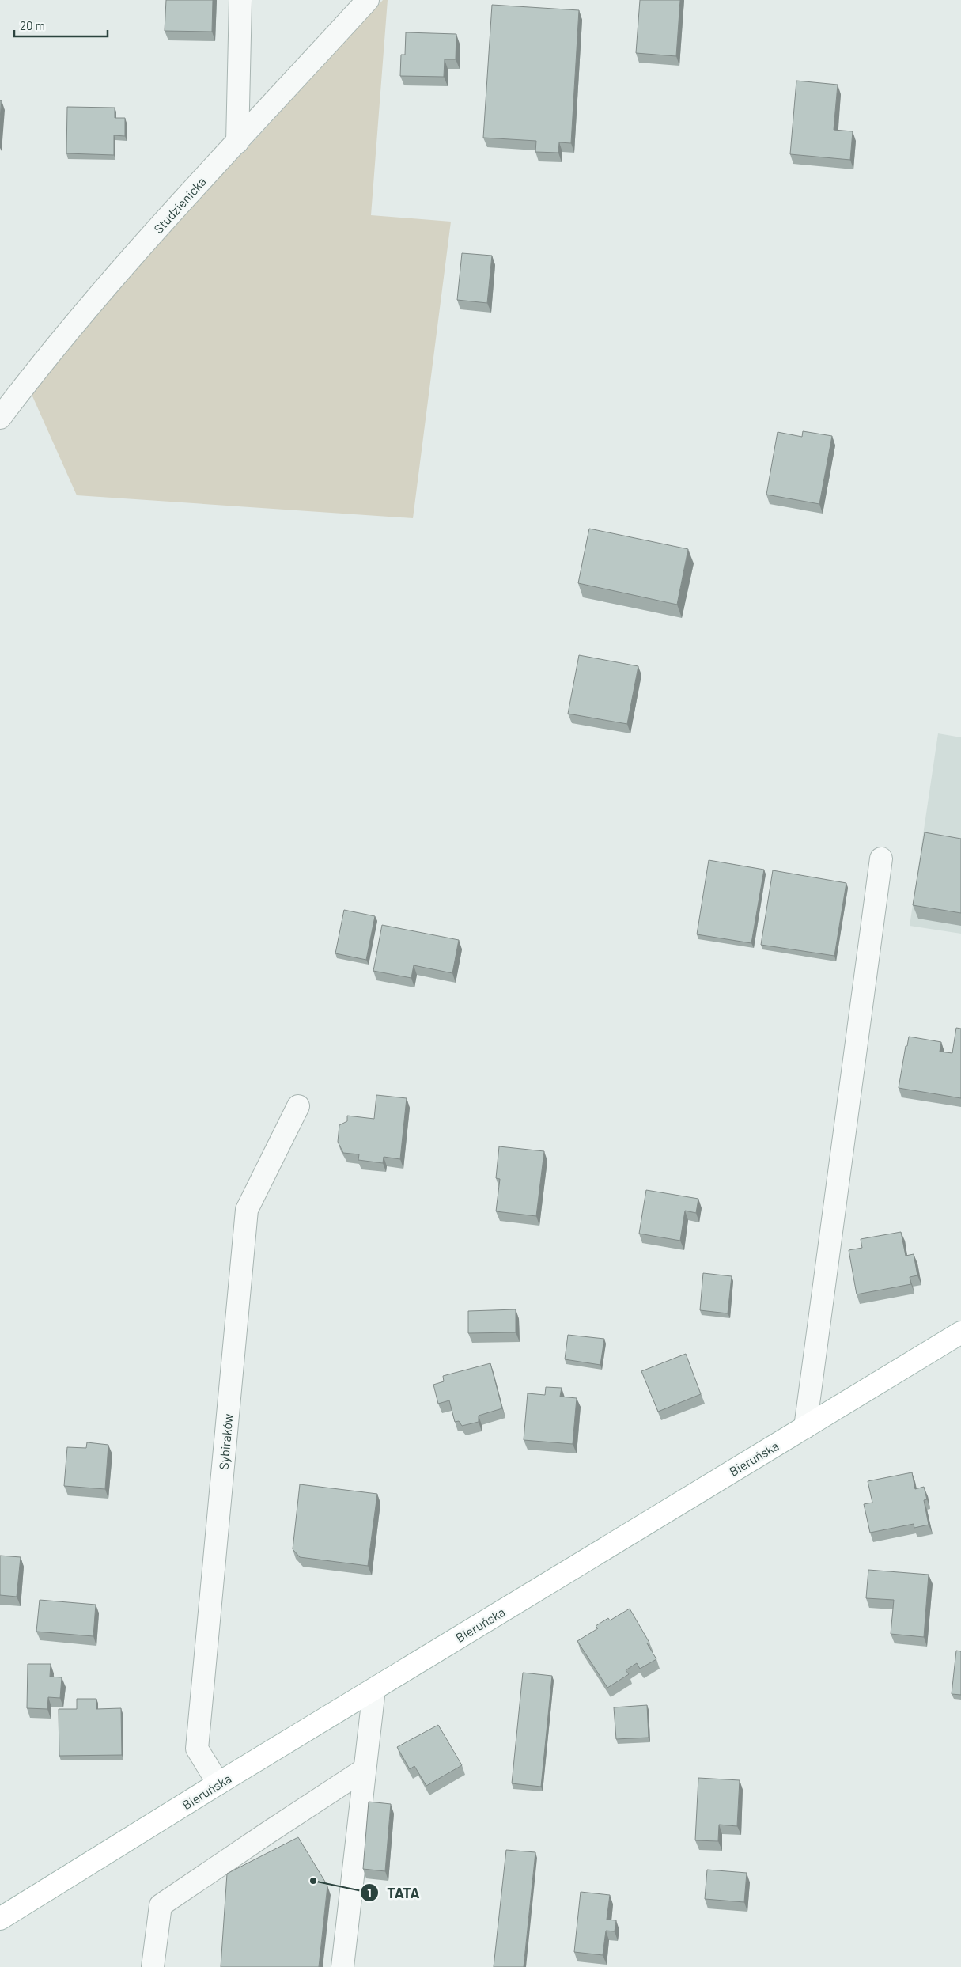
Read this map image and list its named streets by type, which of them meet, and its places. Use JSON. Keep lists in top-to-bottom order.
{
  "streets": {
    "main road": ["Bieruńska"],
    "street": ["Studzienicka", "Sybiraków"]
  },
  "crossings": [
    ["Sybiraków", "Bieruńska"]
  ],
  "places": ["TATA"],
  "scale_bar": "20 m"
}
